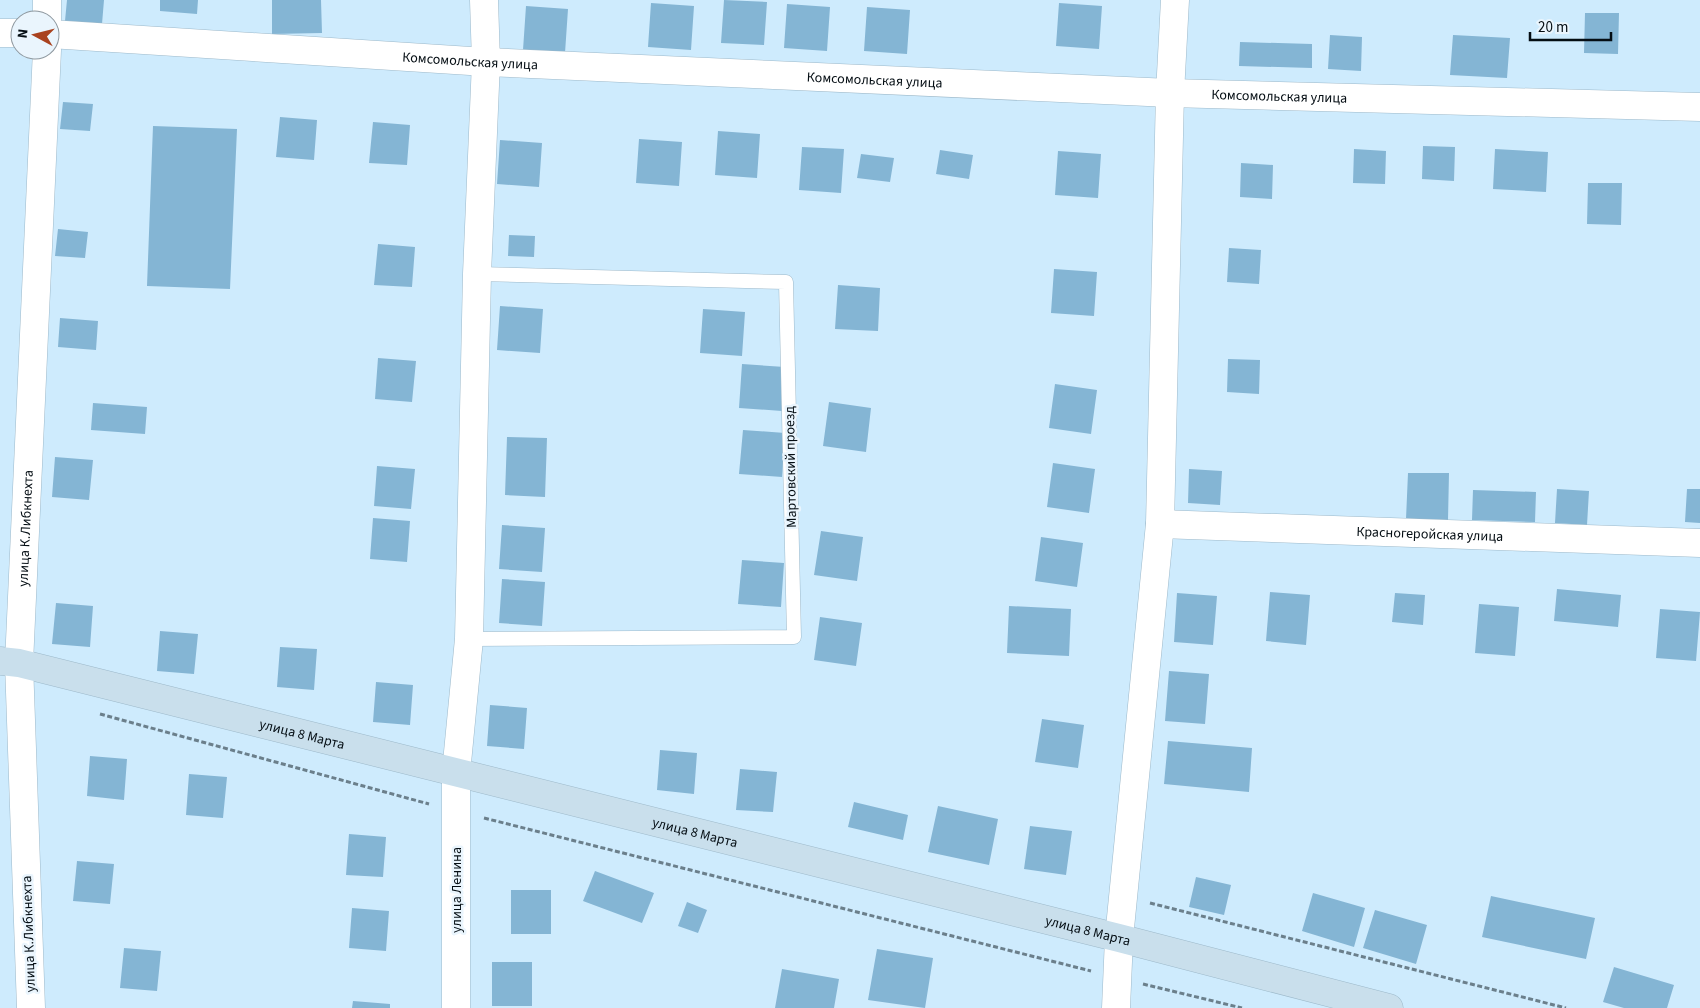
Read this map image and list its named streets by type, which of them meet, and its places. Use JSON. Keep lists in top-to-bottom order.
{
  "streets": {
    "main road": ["улица 8 Марта"],
    "street": [
      "Комсомольская улица",
      "улица К.Либкнехта",
      "Красногеройская улица",
      "улица Ленина"
    ],
    "lane": ["Мартовский проезд"]
  },
  "crossings": [
    ["Комсомольская улица", "улица Ленина"],
    ["Мартовский проезд", "улица Ленина"],
    ["улица К.Либкнехта", "улица 8 Марта"],
    ["улица 8 Марта", "улица Ленина"]
  ],
  "scale_bar": "20 m",
  "north": "left"
}
